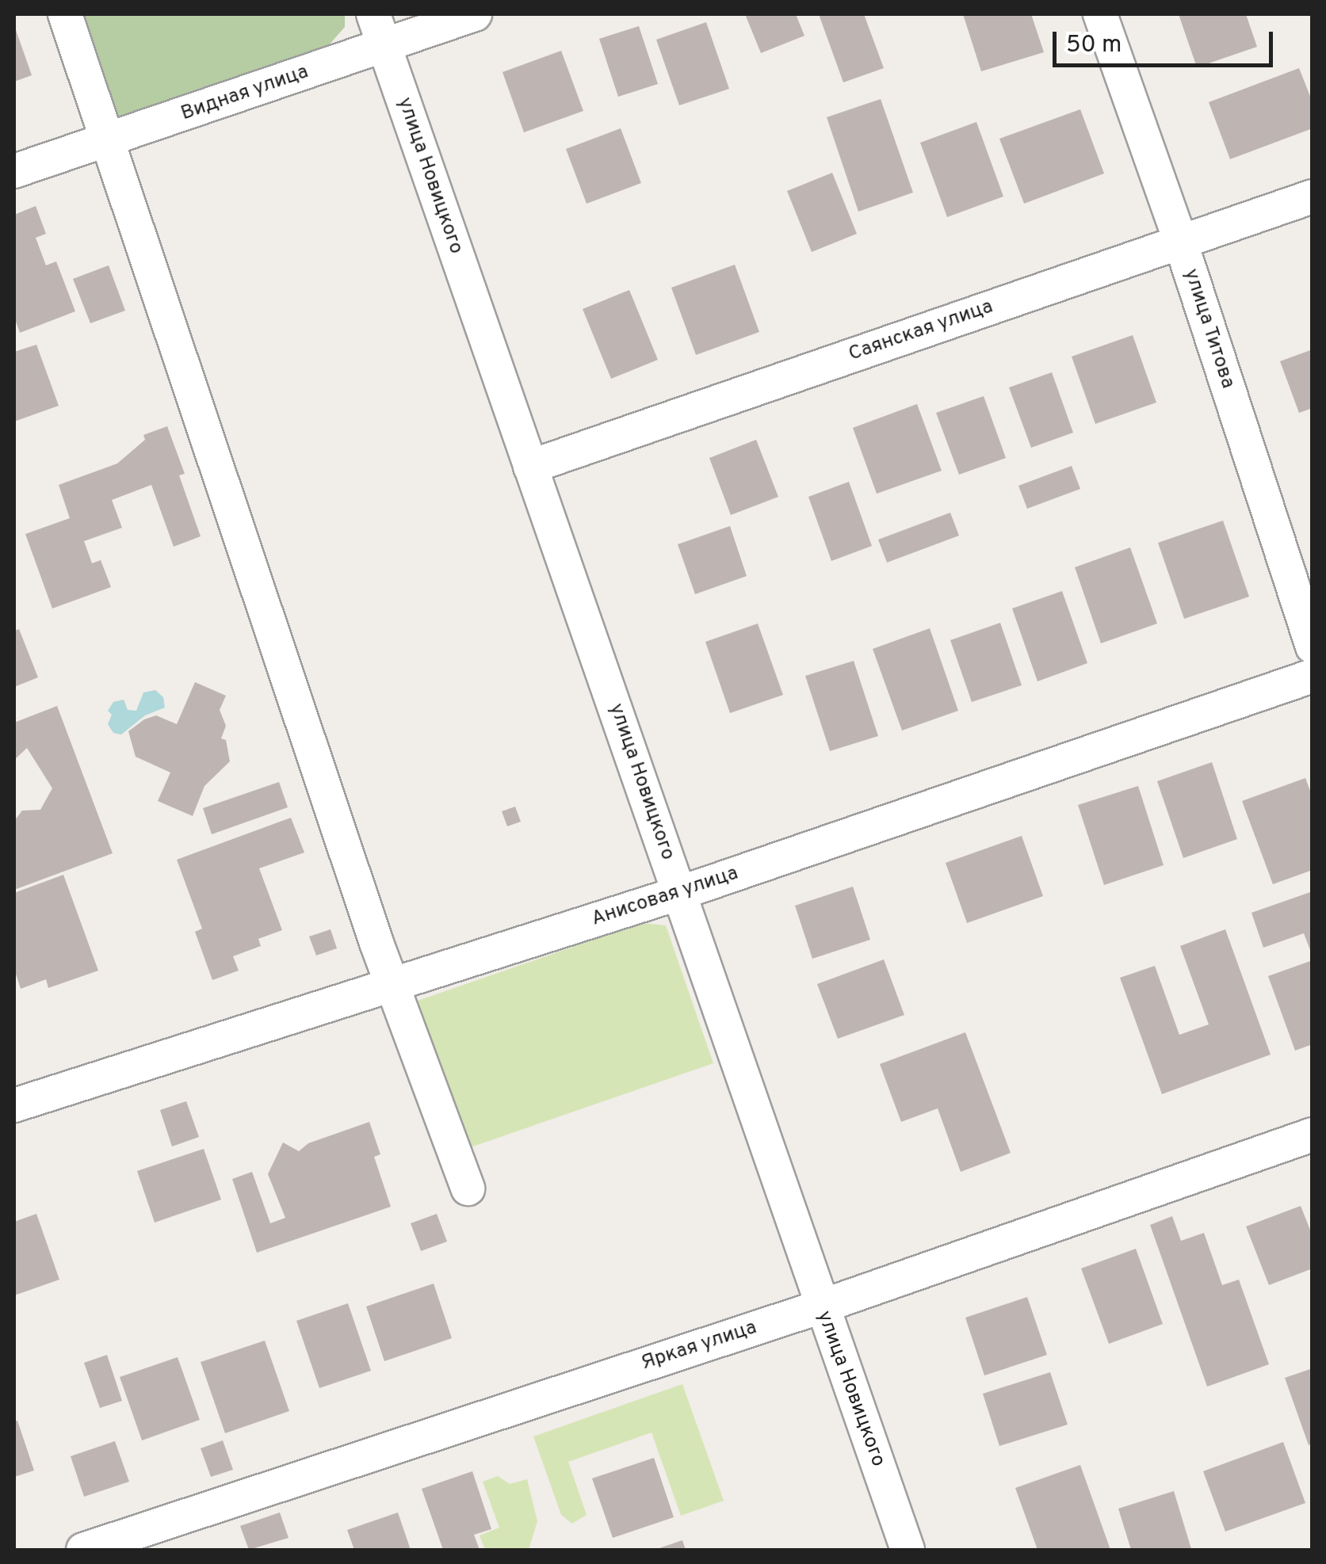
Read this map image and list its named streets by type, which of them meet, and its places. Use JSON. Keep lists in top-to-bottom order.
{
  "streets": {
    "street": [
      "Видная улица",
      "улица Новицкого",
      "улица Титова",
      "Саянская улица",
      "Анисовая улица",
      "Яркая улица"
    ]
  },
  "crossings": [
    ["Видная улица", "улица Новицкого"],
    ["улица Новицкого", "Саянская улица"],
    ["улица Новицкого", "Анисовая улица"],
    ["улица Новицкого", "Яркая улица"],
    ["улица Титова", "Саянская улица"]
  ],
  "scale_bar": "50 m"
}
